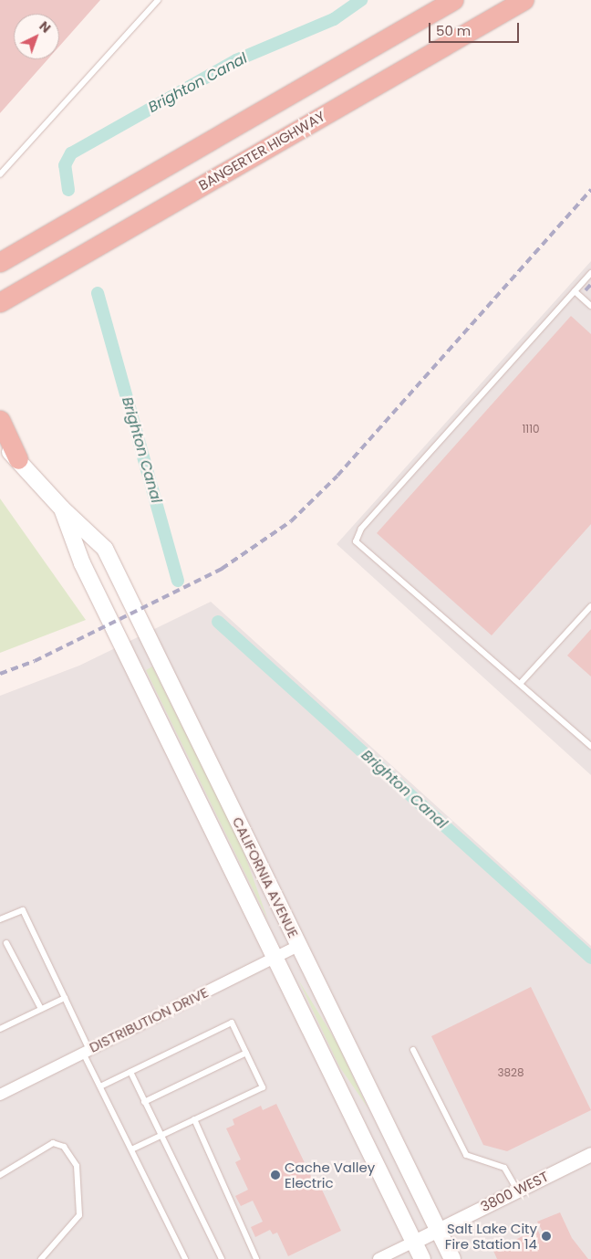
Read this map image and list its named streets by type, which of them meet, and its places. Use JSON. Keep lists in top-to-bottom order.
{
  "streets": {
    "highway": ["BANGERTER HIGHWAY"],
    "main road": ["CALIFORNIA AVENUE"],
    "street": ["DISTRIBUTION DRIVE", "3800 WEST"]
  },
  "crossings": [
    ["CALIFORNIA AVENUE", "DISTRIBUTION DRIVE"],
    ["CALIFORNIA AVENUE", "3800 WEST"]
  ],
  "water": ["Brighton Canal"],
  "places": ["Cache Valley Electric", "Salt Lake City Fire Station 14"],
  "house_numbers": ["1110", "3828"],
  "scale_bar": "50 m",
  "north": "top right"
}
